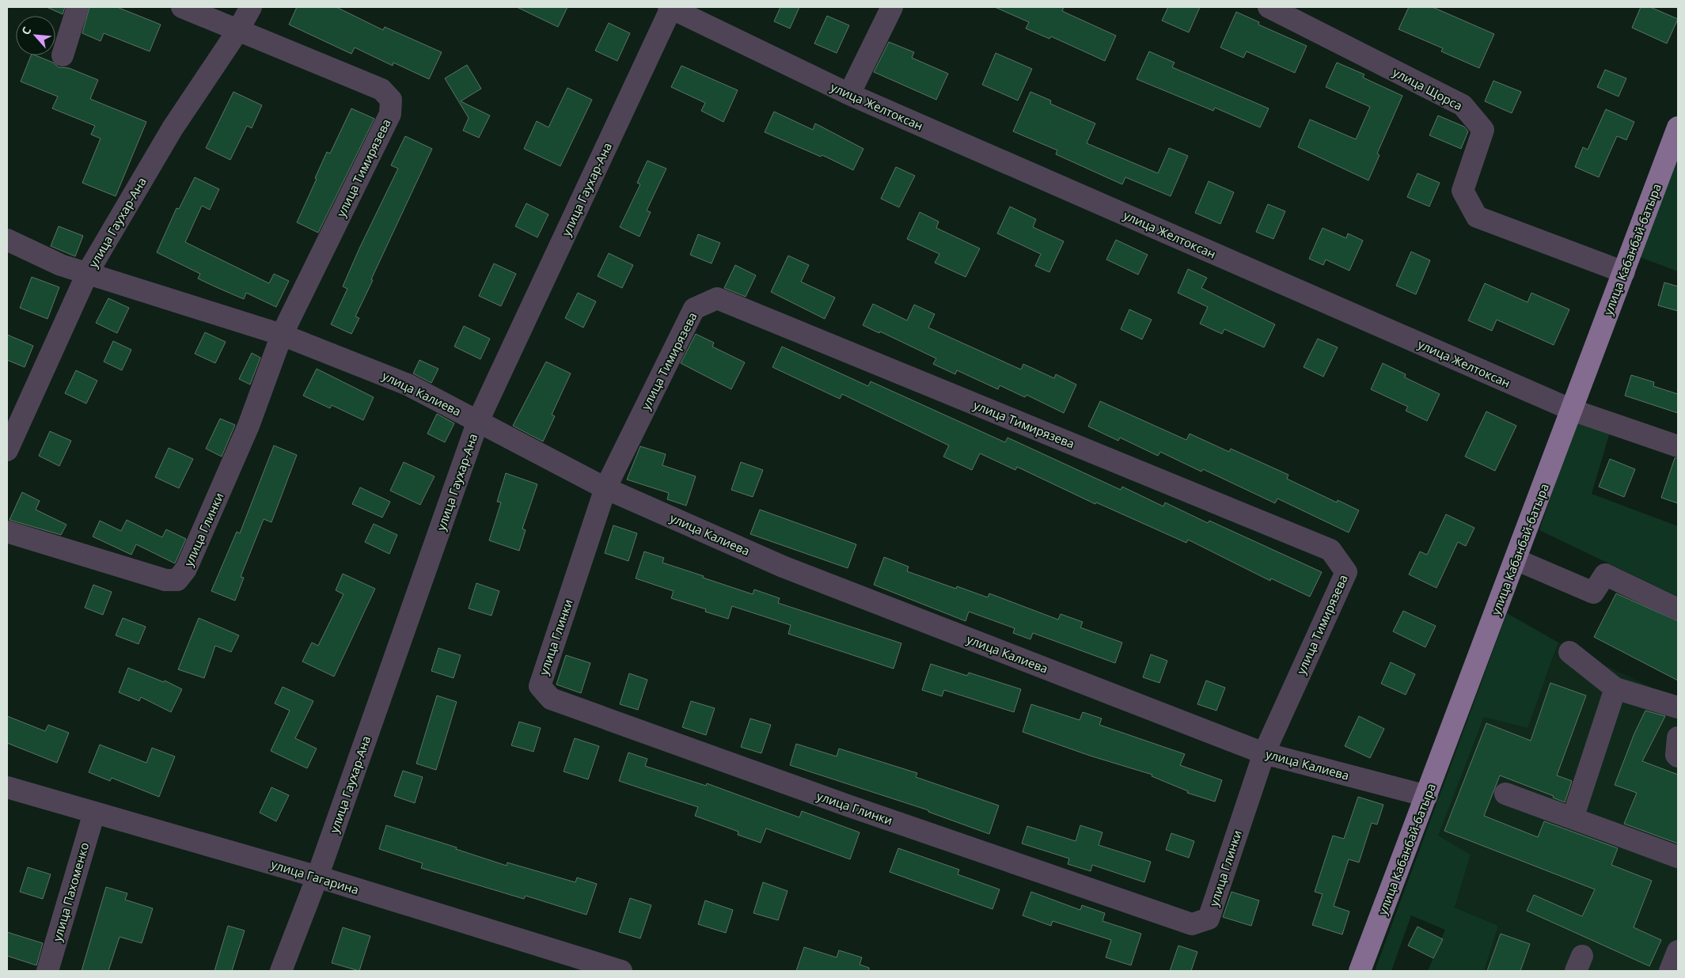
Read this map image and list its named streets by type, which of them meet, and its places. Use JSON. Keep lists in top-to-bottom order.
{
  "streets": {
    "main road": ["улица Кабанбай-батыра"],
    "street": [
      "улица Щорса",
      "улица Желтоксан",
      "улица Тимирязева",
      "улица Гаухар-Ана",
      "улица Калиева",
      "улица Глинки",
      "улица Гагарина",
      "улица Пахоменко"
    ]
  },
  "crossings": [
    ["улица Щорса", "улица Кабанбай-батыра"],
    ["улица Желтоксан", "улица Гаухар-Ана"],
    ["улица Желтоксан", "улица Кабанбай-батыра"],
    ["улица Тимирязева", "улица Гаухар-Ана"],
    ["улица Тимирязева", "улица Калиева"],
    ["улица Тимирязева", "улица Глинки"],
    ["улица Гаухар-Ана", "улица Калиева"],
    ["улица Гаухар-Ана", "улица Гагарина"],
    ["улица Кабанбай-батыра", "улица Калиева"],
    ["улица Калиева", "улица Глинки"],
    ["улица Гагарина", "улица Пахоменко"]
  ],
  "north": "top left"
}
